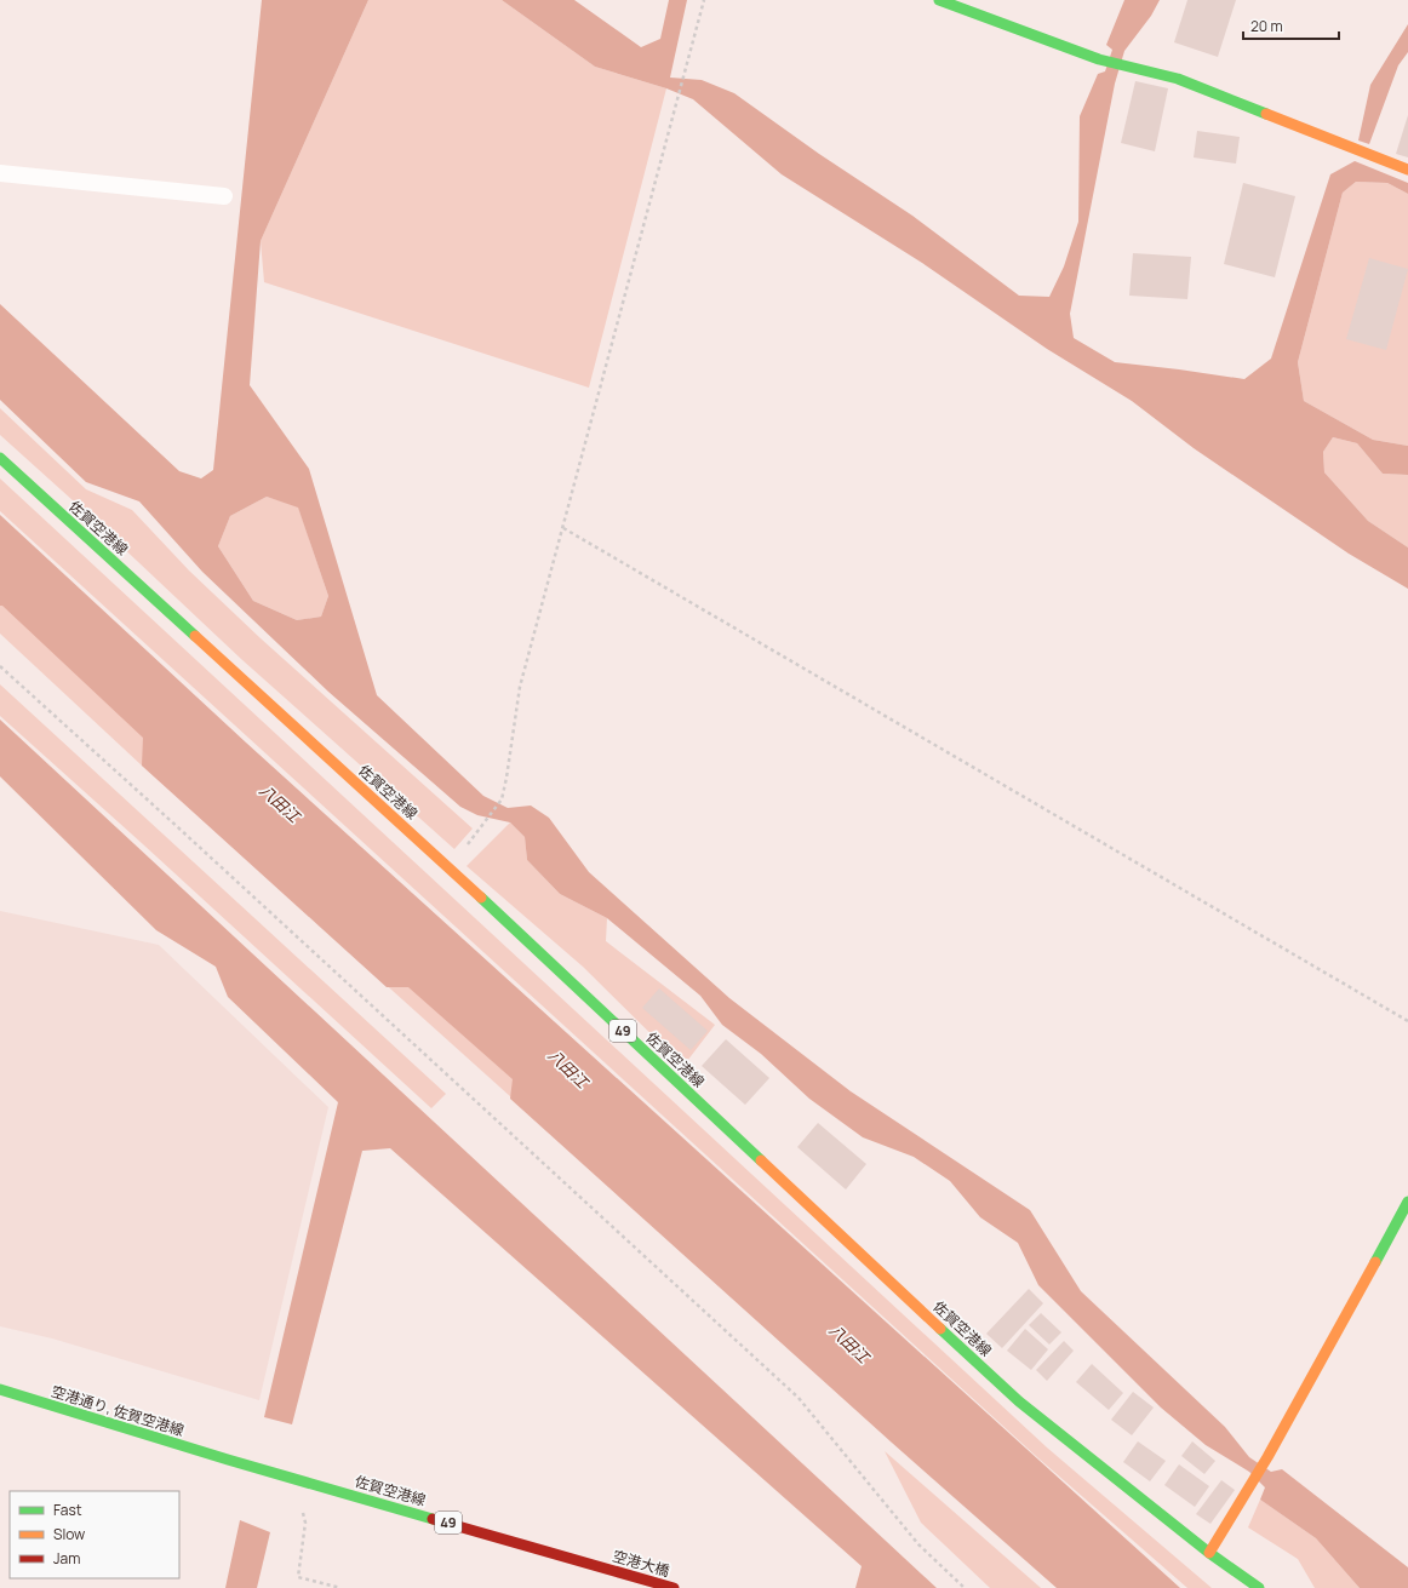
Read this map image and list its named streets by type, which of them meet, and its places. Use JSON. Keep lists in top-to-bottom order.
{
  "streets": {
    "main road": [
      "佐賀空港線",
      "49",
      "空港通り, 佐賀空港線",
      "空港大橋"
    ]
  },
  "crossings": [
    ["佐賀空港線", "空港通り, 佐賀空港線"],
    ["佐賀空港線", "空港大橋"]
  ],
  "water": ["八田江"],
  "legend": ["Fast", "Slow", "Jam"],
  "scale_bar": "20 m"
}
